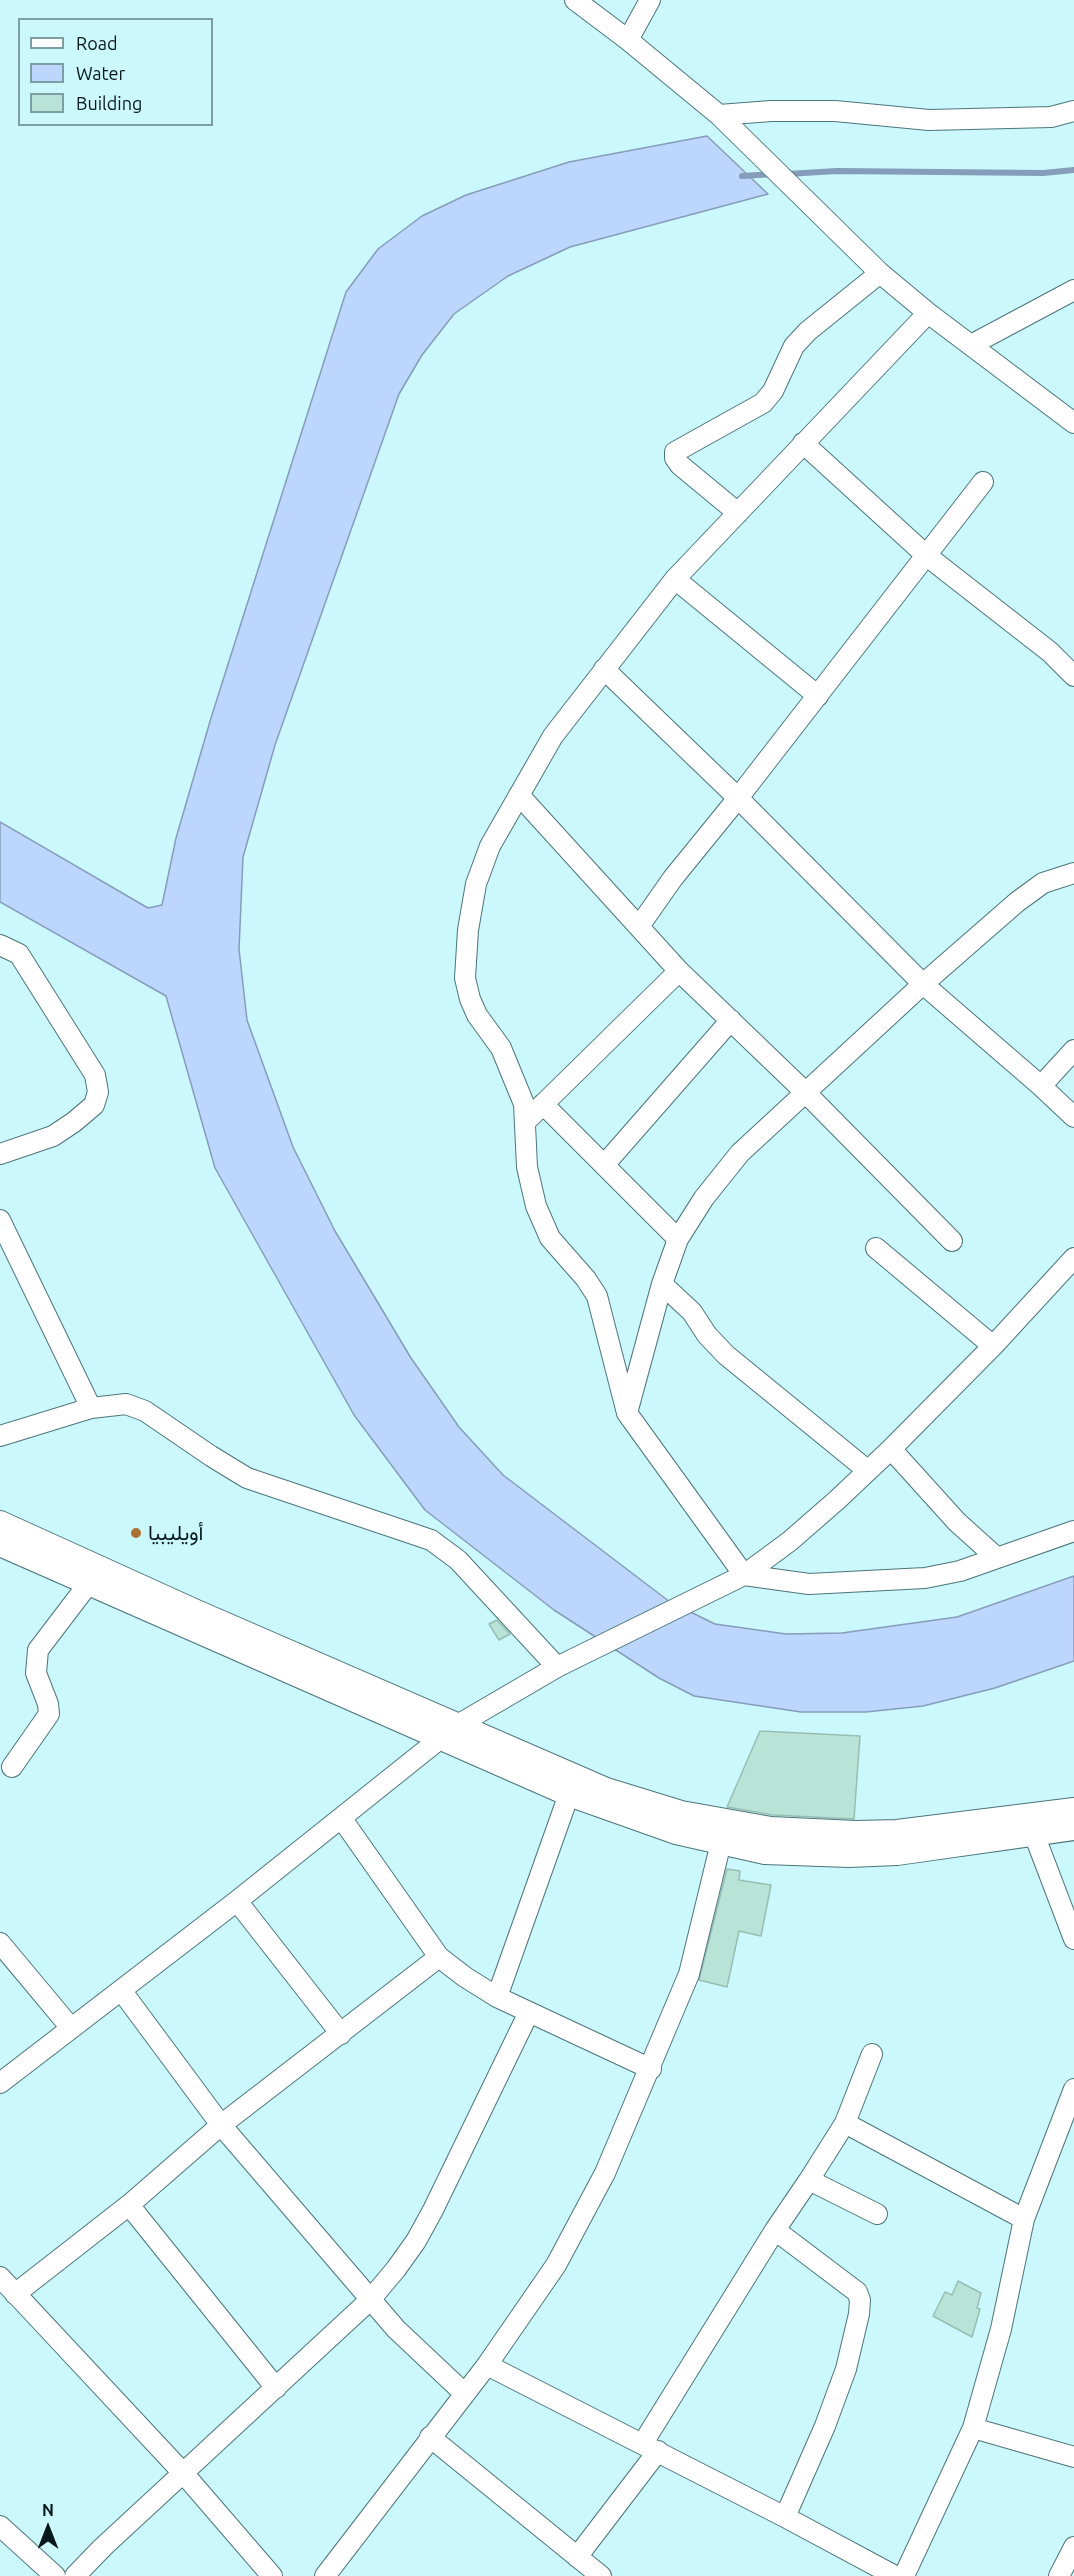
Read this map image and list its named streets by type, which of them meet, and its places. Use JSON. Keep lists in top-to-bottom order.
{
  "places": ["أويليبيا"],
  "legend": ["Road", "Water", "Building"],
  "north": "top"
}
